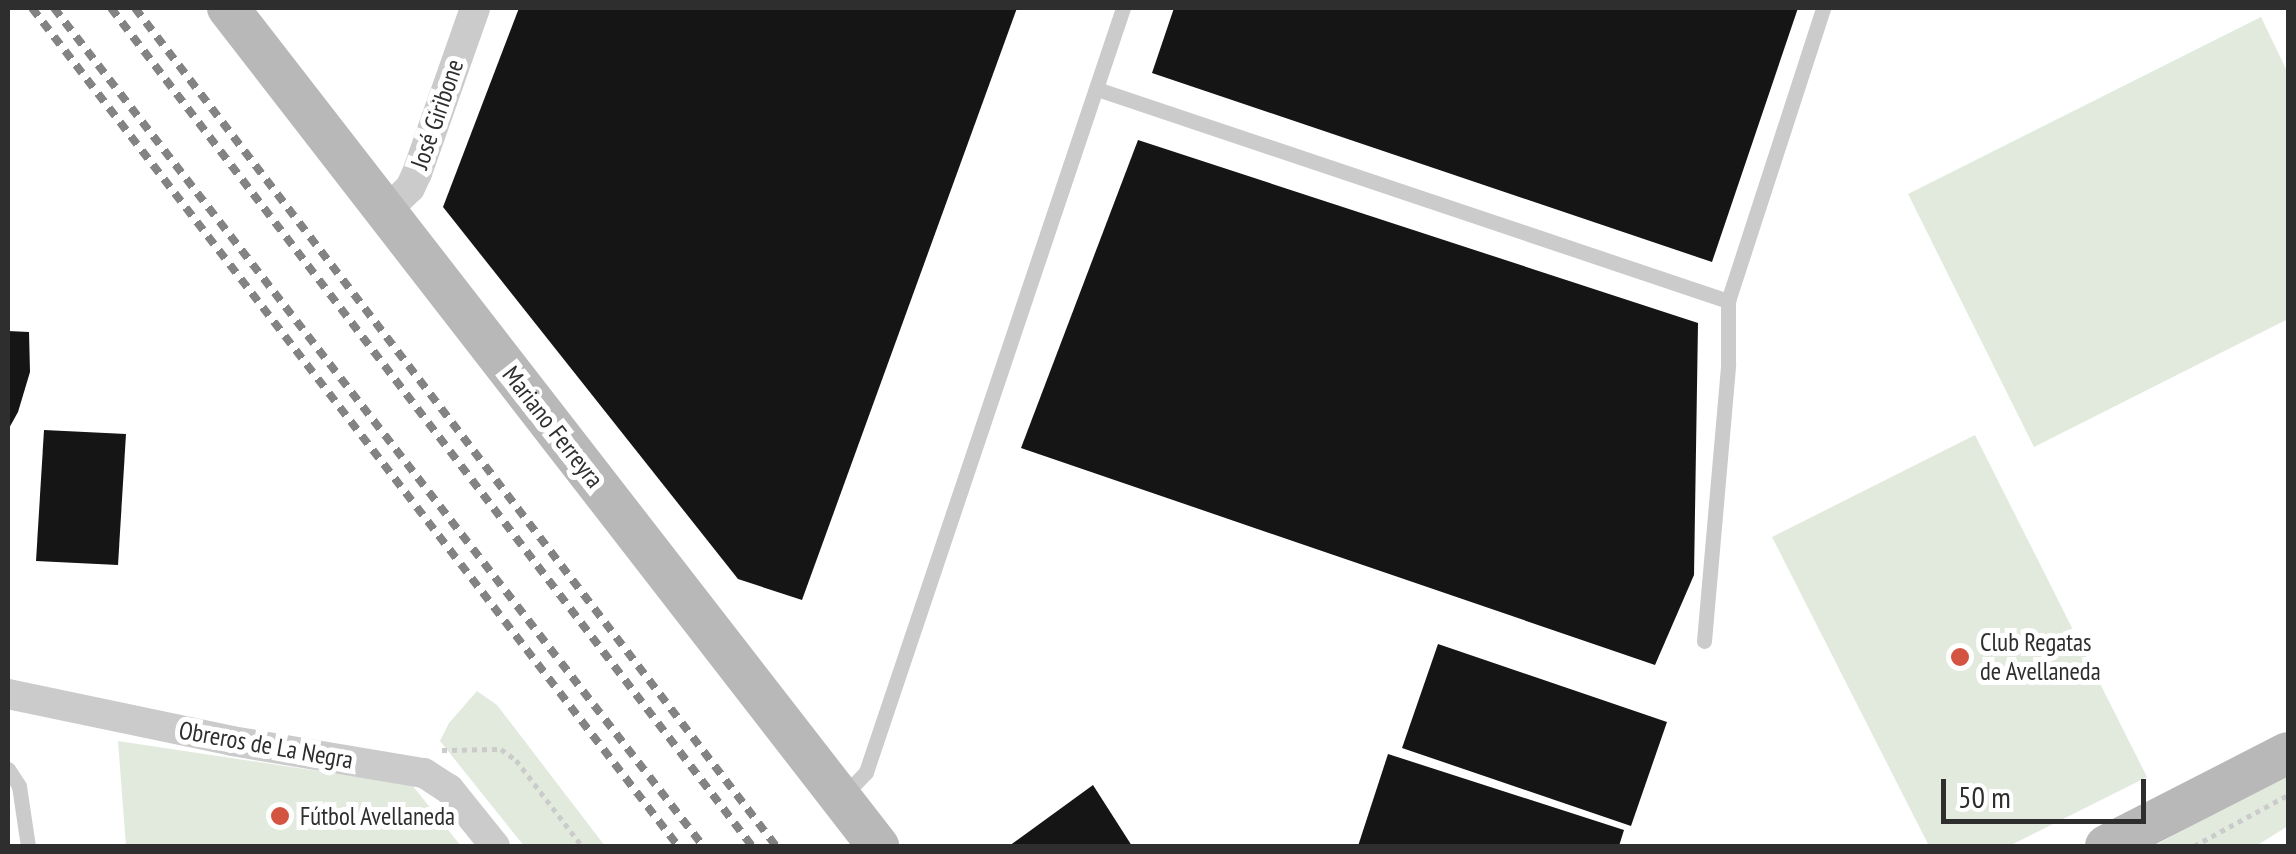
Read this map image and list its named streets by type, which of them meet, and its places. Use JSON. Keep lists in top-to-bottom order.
{
  "streets": {
    "street": ["José Giribone", "Mariano Ferreyra", "Obreros de La Negra"]
  },
  "crossings": [
    ["José Giribone", "Mariano Ferreyra"]
  ],
  "places": ["Club Regatas de Avellaneda", "Fútbol Avellaneda"],
  "scale_bar": "50 m"
}
